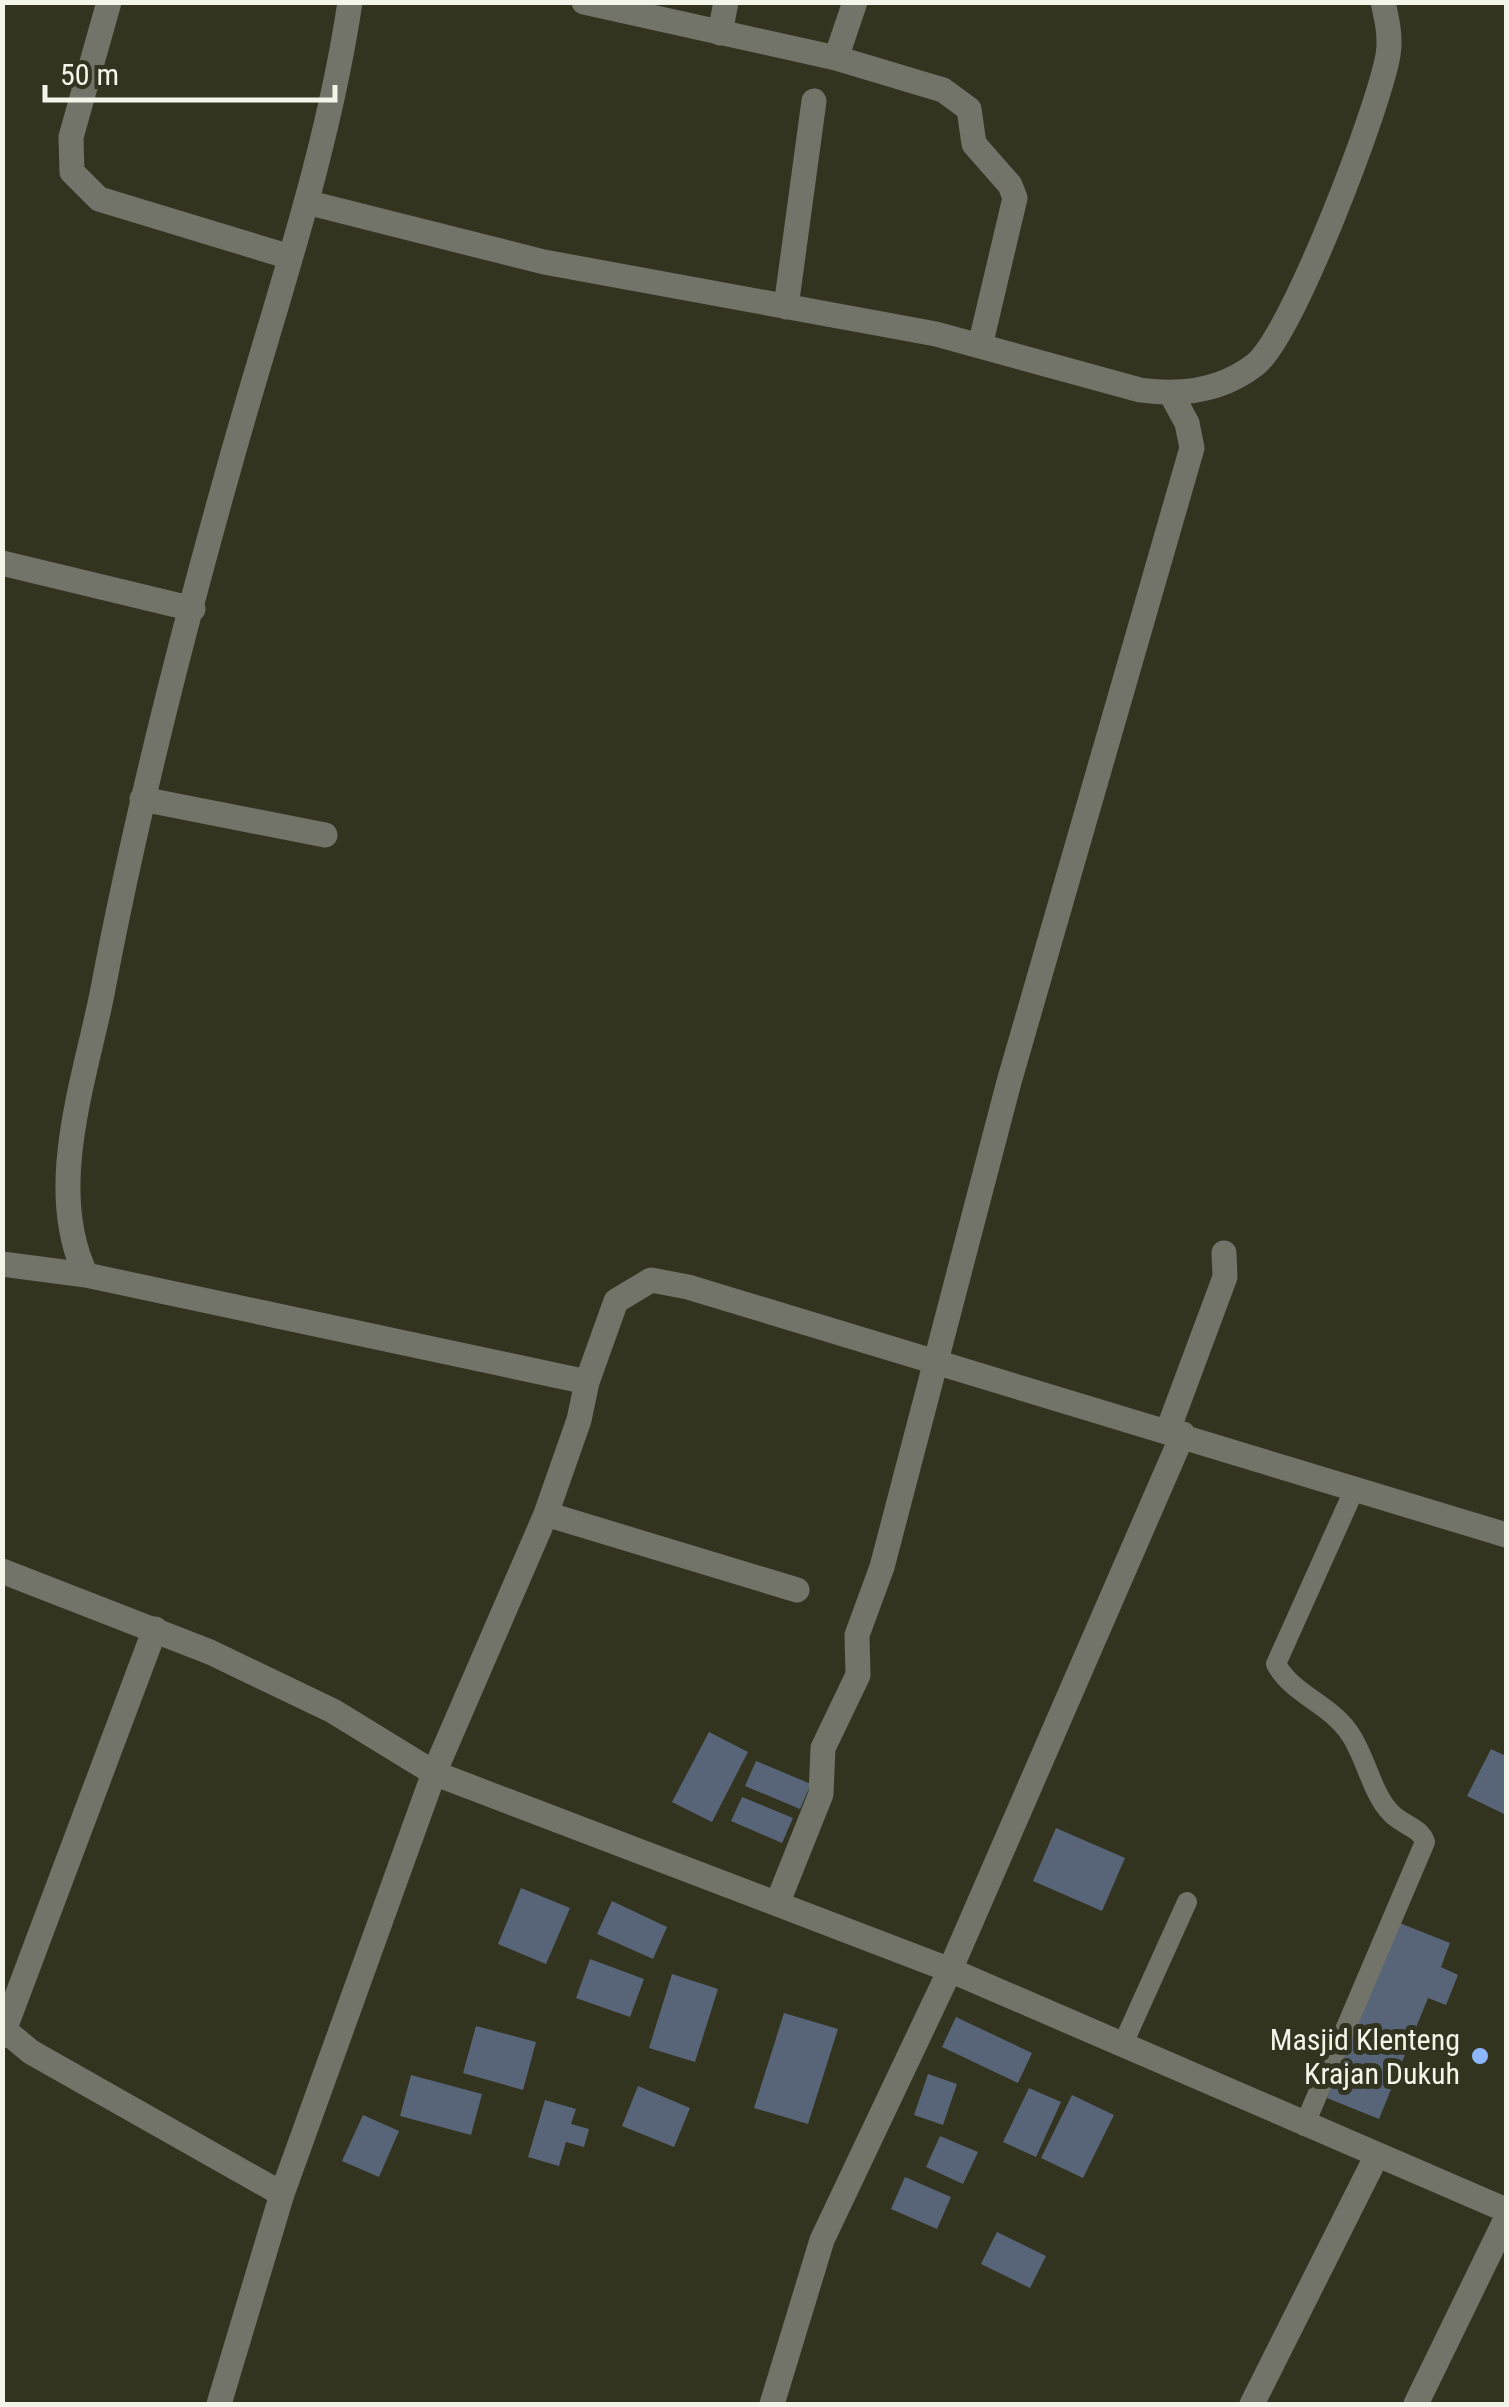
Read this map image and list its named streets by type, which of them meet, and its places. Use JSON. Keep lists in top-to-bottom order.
{
  "places": ["Masjid Klenteng Krajan Dukuh"],
  "scale_bar": "50 m"
}
